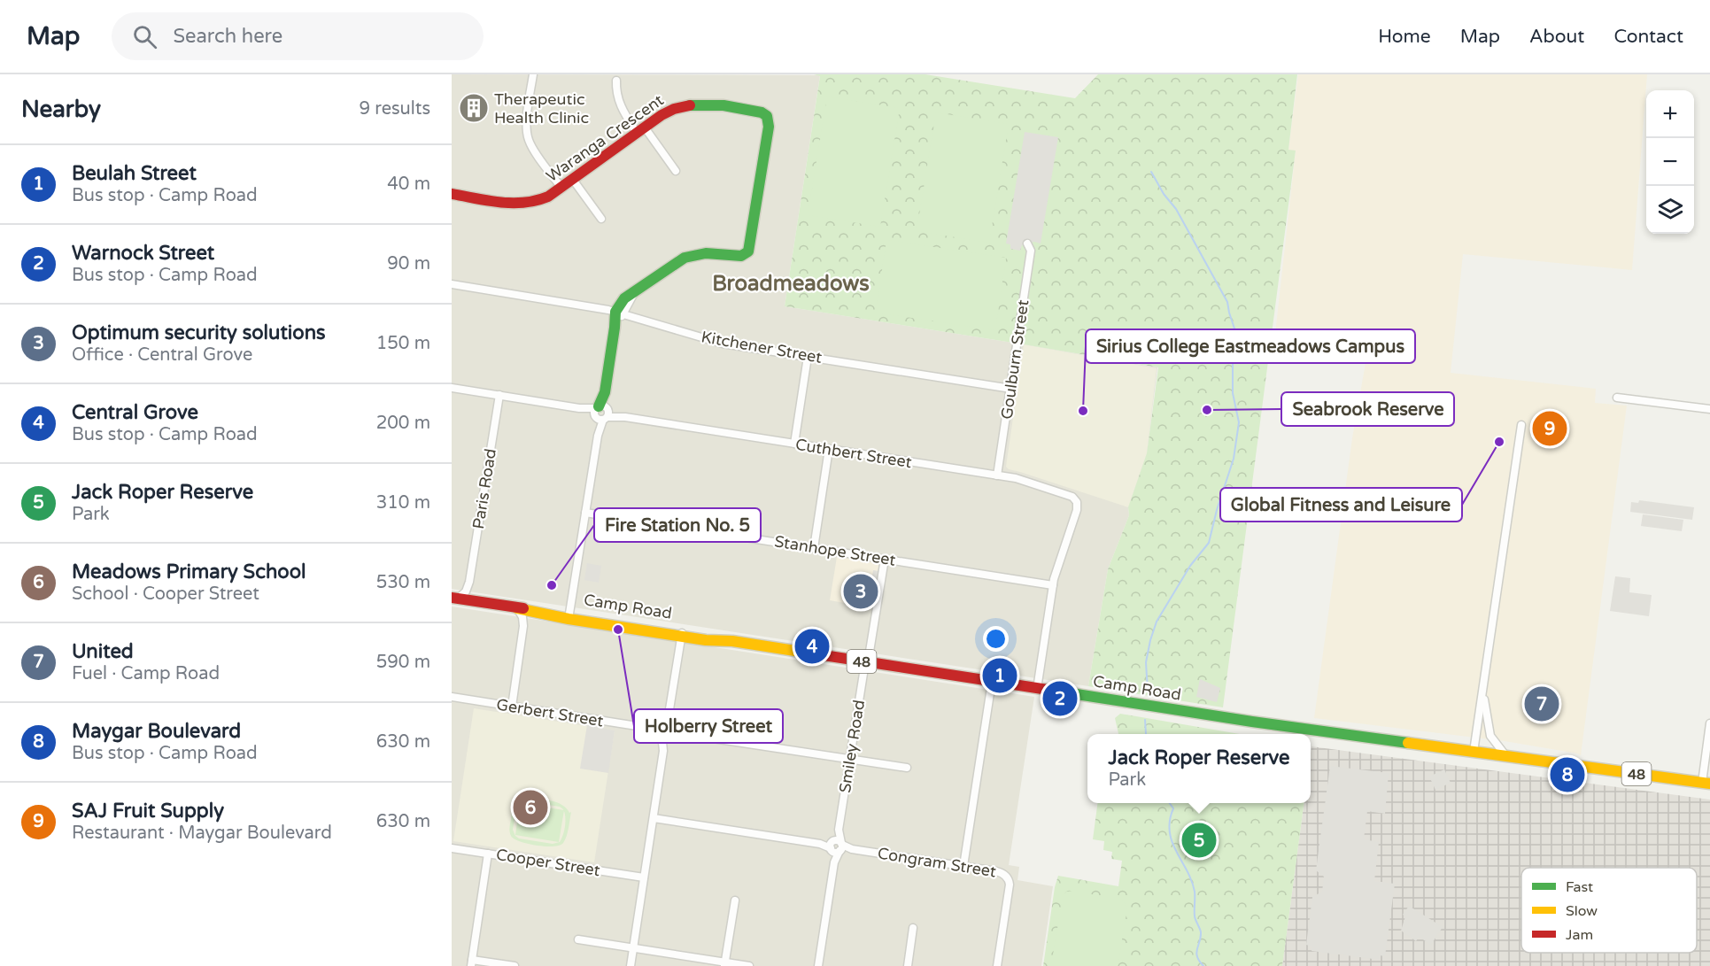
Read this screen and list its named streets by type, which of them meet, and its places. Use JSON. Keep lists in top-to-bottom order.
{
  "streets": {
    "main road": ["Waranga Crescent", "Camp Road", "48"],
    "street": [
      "Kitchener Street",
      "Goulburn Street",
      "Cuthbert Street",
      "Paris Road",
      "Stanhope Street",
      "Gerbert Street",
      "Smiley Road",
      "Cooper Street",
      "Congram Street"
    ]
  },
  "crossings": [
    ["Waranga Crescent", "Kitchener Street"],
    ["Kitchener Street", "Goulburn Street"],
    ["Goulburn Street", "Cuthbert Street"],
    ["Cuthbert Street", "Paris Road"],
    ["Cuthbert Street", "Stanhope Street"],
    ["Paris Road", "Camp Road"],
    ["Stanhope Street", "Smiley Road"],
    ["Camp Road", "Smiley Road"],
    ["Smiley Road", "Congram Street"]
  ],
  "districts": ["Broadmeadows"],
  "places": {
    "building": ["Therapeutic Health Clinic"],
    "other": [
      "Seabrook Reserve",
      "Sirius College Eastmeadows Campus",
      "Global Fitness and Leisure",
      "Fire Station No. 5",
      "Holberry Street"
    ]
  },
  "legend": ["Fast", "Slow", "Jam"],
  "page": {
    "header": "Map",
    "search": "Search here",
    "nav": [
      "Home",
      "Map",
      "About",
      "Contact"
    ],
    "heading": ["Nearby", "9 results"],
    "map_buttons": ["+", "−"],
    "list": [
      {
        "mark": "1",
        "name": "Beulah Street",
        "note": "Bus stop · Camp Road",
        "value": "40 m"
      },
      {
        "mark": "2",
        "name": "Warnock Street",
        "note": "Bus stop · Camp Road",
        "value": "90 m"
      },
      {
        "mark": "3",
        "name": "Optimum security solutions",
        "note": "Office · Central Grove",
        "value": "150 m"
      },
      {
        "mark": "4",
        "name": "Central Grove",
        "note": "Bus stop · Camp Road",
        "value": "200 m"
      },
      {
        "mark": "5",
        "name": "Jack Roper Reserve",
        "note": "Park",
        "value": "310 m"
      },
      {
        "mark": "6",
        "name": "Meadows Primary School",
        "note": "School · Cooper Street",
        "value": "530 m"
      },
      {
        "mark": "7",
        "name": "United",
        "note": "Fuel · Camp Road",
        "value": "590 m"
      },
      {
        "mark": "8",
        "name": "Maygar Boulevard",
        "note": "Bus stop · Camp Road",
        "value": "630 m"
      },
      {
        "mark": "9",
        "name": "SAJ Fruit Supply",
        "note": "Restaurant · Maygar Boulevard",
        "value": "630 m"
      }
    ],
    "pins": [
      "9",
      "3",
      "4",
      "1",
      "2",
      "7",
      "8",
      "6",
      "5"
    ],
    "popup": ["Jack Roper Reserve", "Park"]
  }
}
